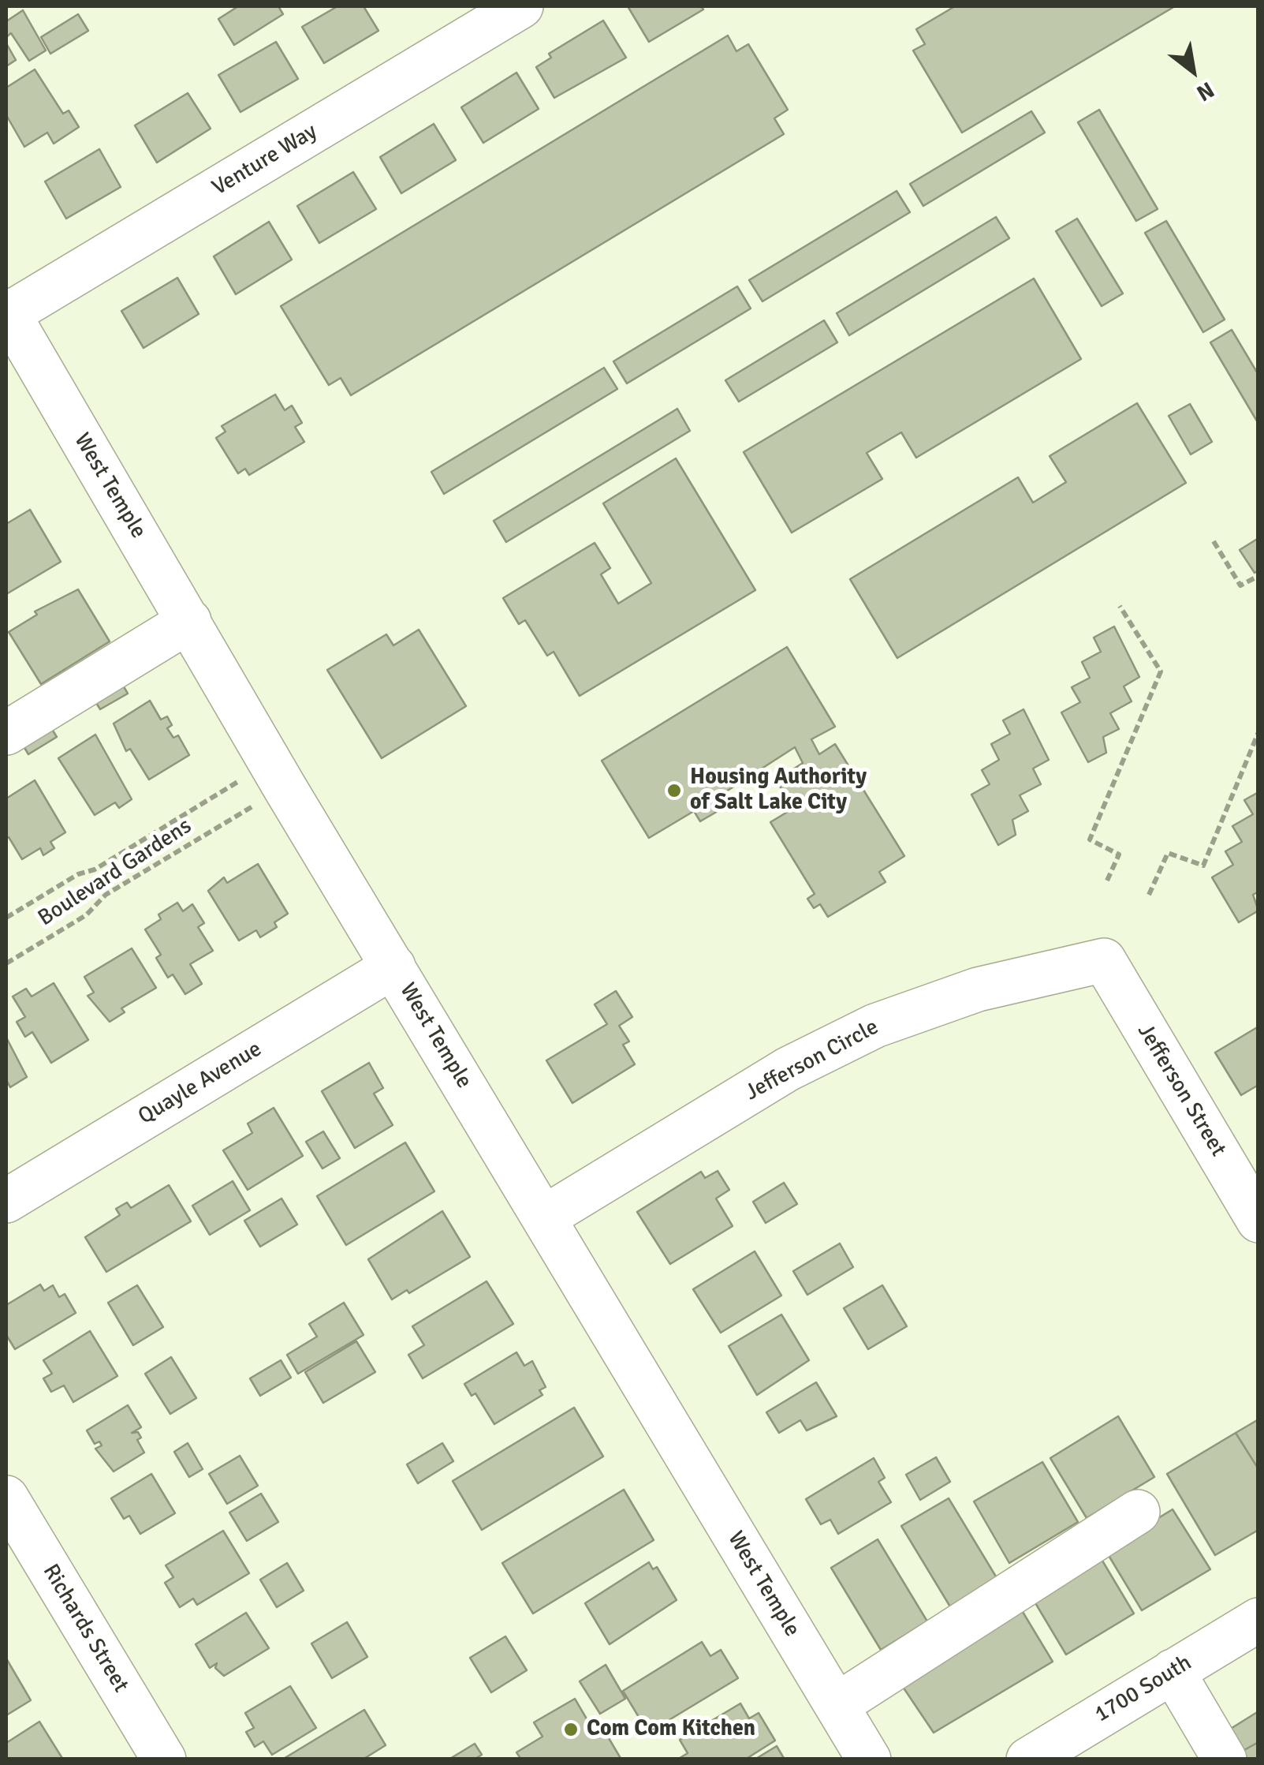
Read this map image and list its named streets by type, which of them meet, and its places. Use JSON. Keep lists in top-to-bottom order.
{
  "streets": {
    "street": [
      "Venture Way",
      "West Temple",
      "Jefferson Circle",
      "Quayle Avenue",
      "Jefferson Street",
      "Richards Street",
      "1700 South"
    ],
    "path": ["Boulevard Gardens"]
  },
  "crossings": [
    ["Venture Way", "West Temple"],
    ["West Temple", "Boulevard Gardens"],
    ["West Temple", "Jefferson Circle"],
    ["West Temple", "Quayle Avenue"],
    ["Jefferson Circle", "Jefferson Street"]
  ],
  "places": ["Housing Authority of Salt Lake City", "Com Com Kitchen"],
  "north": "bottom right"
}
